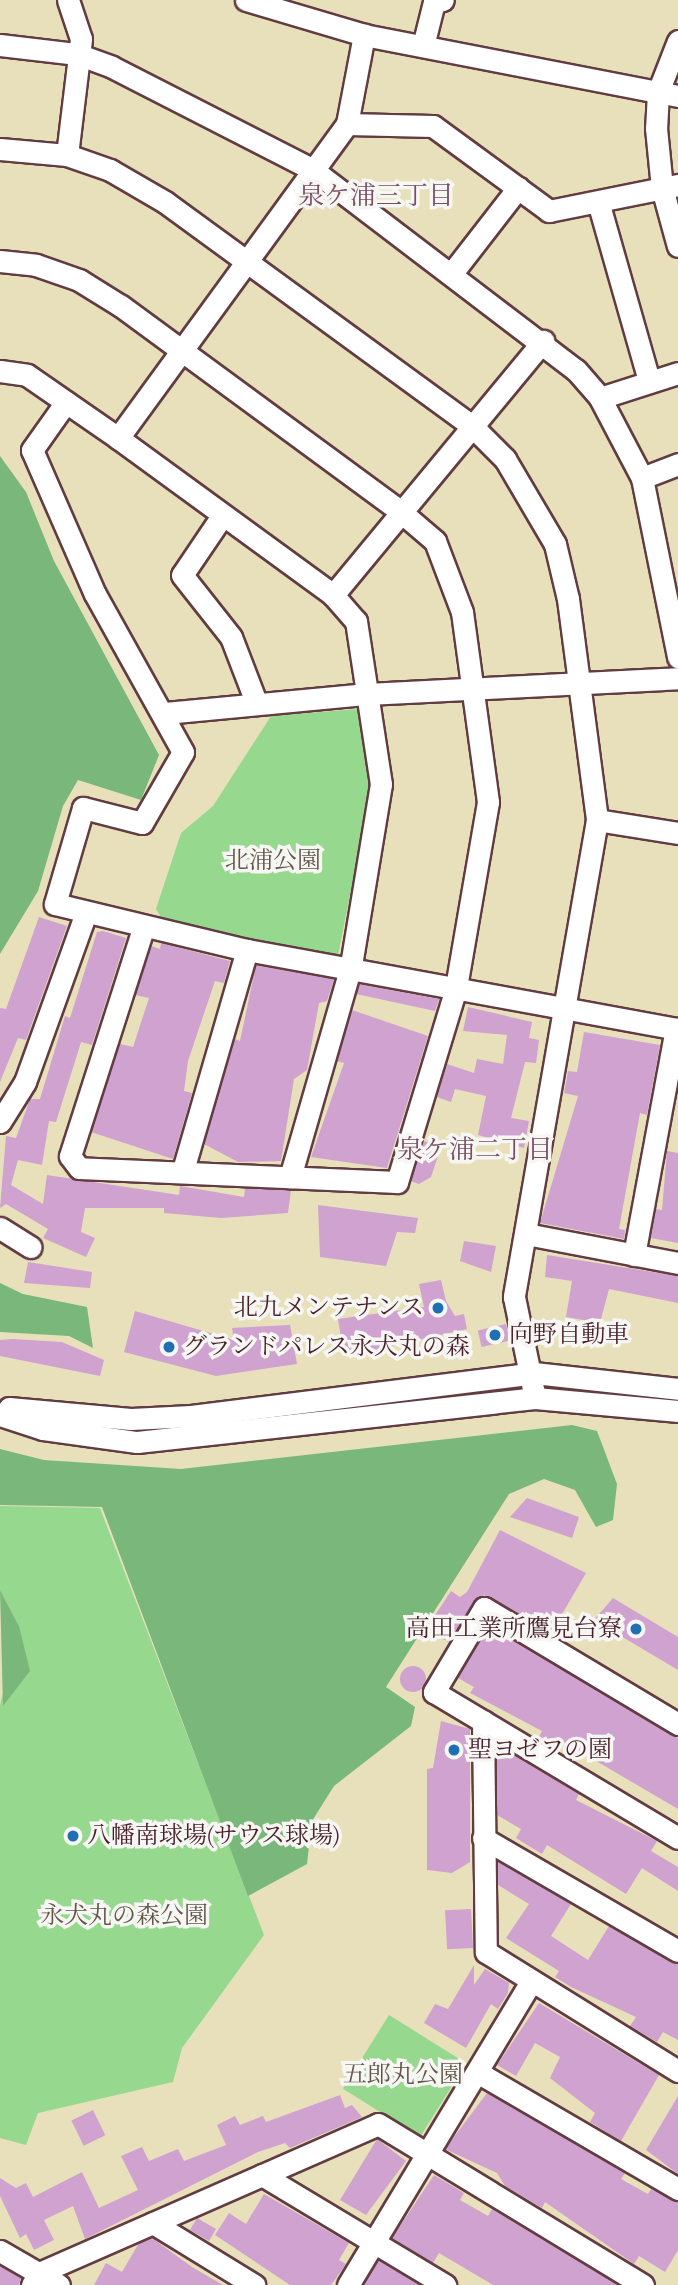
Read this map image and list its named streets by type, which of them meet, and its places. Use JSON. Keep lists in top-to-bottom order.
{
  "districts": ["泉ケ浦三丁目", "泉ケ浦二丁目"],
  "parks": ["北浦公園", "永犬丸の森公園", "五郎丸公園"],
  "places": [
    "北九メンテナンス",
    "向野自動車",
    "グランドパレス永犬丸の森",
    "高田工業所鷹見台寮",
    "聖ヨゼフの園",
    "八幡南球場(サウス球場)"
  ]
}
